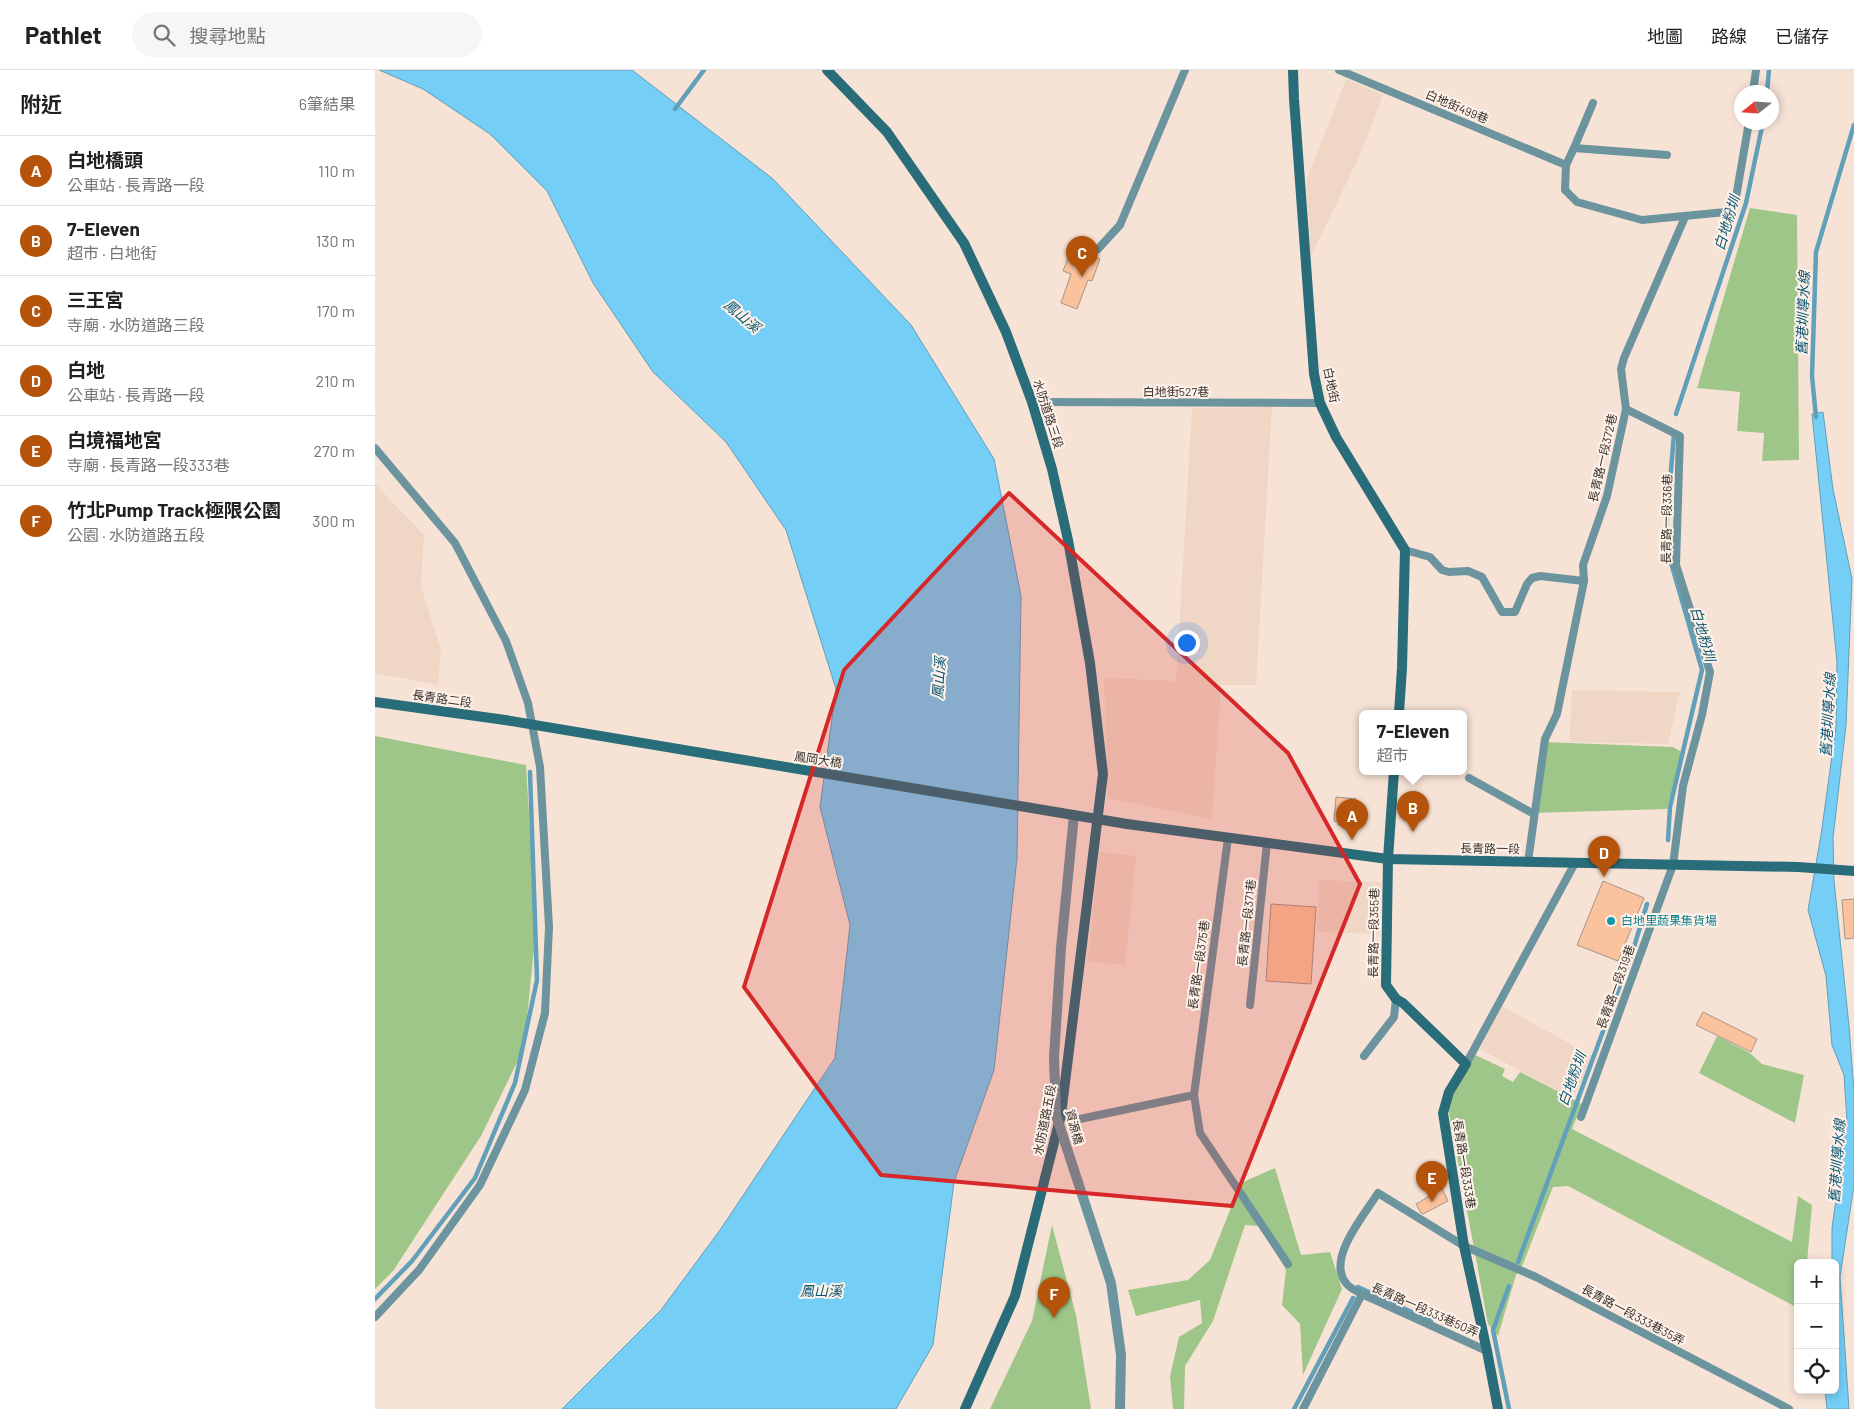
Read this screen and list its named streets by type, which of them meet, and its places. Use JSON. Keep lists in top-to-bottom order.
{
  "streets": {
    "street": [
      "白地街",
      "水防道路三段",
      "長青路二段",
      "鳳岡大橋",
      "長青路一段",
      "長青路一段355巷",
      "水防道路五段",
      "資源橋",
      "長青路一段333巷"
    ],
    "lane": [
      "白地街499巷",
      "白地街527巷",
      "長青路一段372巷",
      "長青路一段336巷",
      "長青路一段371巷",
      "長青路一段375巷",
      "長青路一段319巷",
      "長青路一段333巷50弄",
      "長青路一段333巷35弄"
    ]
  },
  "crossings": [
    ["白地街", "白地街527巷"],
    ["白地街527巷", "水防道路三段"],
    ["水防道路三段", "水防道路五段"],
    ["長青路一段372巷", "長青路一段336巷"],
    ["長青路一段372巷", "長青路一段"],
    ["長青路一段336巷", "長青路一段"],
    ["長青路一段336巷", "長青路一段319巷"],
    ["長青路二段", "鳳岡大橋"],
    ["鳳岡大橋", "長青路一段"],
    ["鳳岡大橋", "資源橋"],
    ["長青路一段", "長青路一段371巷"],
    ["長青路一段", "長青路一段355巷"],
    ["長青路一段", "長青路一段375巷"],
    ["長青路一段", "長青路一段319巷"],
    ["長青路一段", "長青路一段333巷"],
    ["長青路一段355巷", "長青路一段333巷"],
    ["長青路一段333巷", "長青路一段333巷50弄"],
    ["長青路一段333巷", "長青路一段333巷35弄"],
    ["長青路一段333巷50弄", "長青路一段333巷35弄"]
  ],
  "water": ["白地粉圳", "舊港圳導水線", "鳳山溪"],
  "places": ["白地里蔬果集貨場"],
  "north": "left",
  "page": {
    "header": "Pathlet",
    "search": "搜尋地點",
    "nav": ["地圖", "路線", "已儲存"],
    "heading": ["附近", "6筆結果"],
    "list": [
      {
        "mark": "A",
        "name": "白地橋頭",
        "note": "公車站 · 長青路一段",
        "value": "110 m"
      },
      {
        "mark": "B",
        "name": "7-Eleven",
        "note": "超市 · 白地街",
        "value": "130 m"
      },
      {
        "mark": "C",
        "name": "三王宮",
        "note": "寺廟 · 水防道路三段",
        "value": "170 m"
      },
      {
        "mark": "D",
        "name": "白地",
        "note": "公車站 · 長青路一段",
        "value": "210 m"
      },
      {
        "mark": "E",
        "name": "白境福地宮",
        "note": "寺廟 · 長青路一段333巷",
        "value": "270 m"
      },
      {
        "mark": "F",
        "name": "竹北Pump Track極限公園",
        "note": "公園 · 水防道路五段",
        "value": "300 m"
      }
    ],
    "pins": [
      "C",
      "B",
      "A",
      "D",
      "E",
      "F"
    ],
    "popup": ["7-Eleven", "超市"],
    "map_buttons": ["+", "−"]
  }
}
